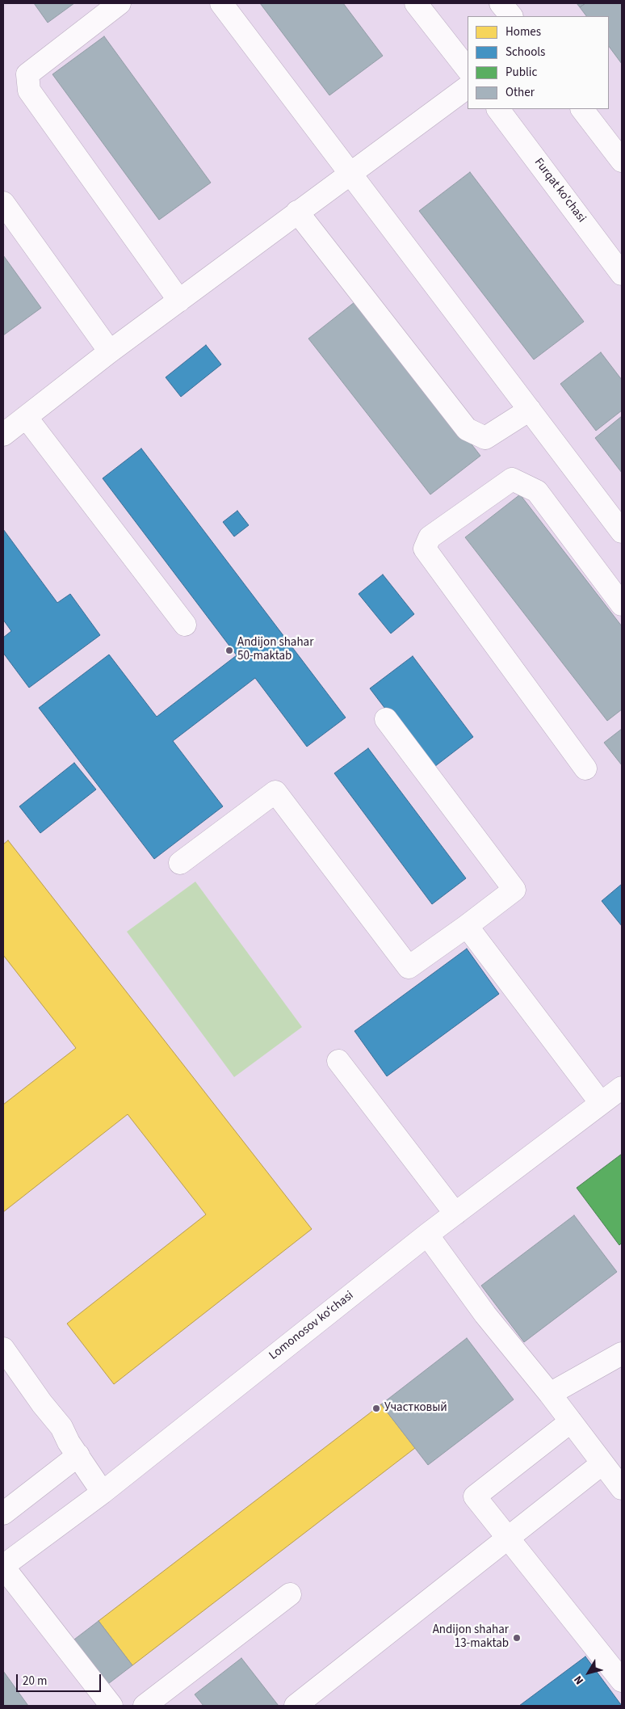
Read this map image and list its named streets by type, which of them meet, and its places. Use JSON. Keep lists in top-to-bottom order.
{
  "streets": {
    "street": ["Furqat ko'chasi", "Lomonosov koʻchasi"]
  },
  "places": ["Andijon shahar 50-maktab", "Участковый", "Andijon shahar 13-maktab"],
  "legend": [
    "Homes",
    "Schools",
    "Public",
    "Other"
  ],
  "scale_bar": "20 m",
  "north": "bottom left"
}
